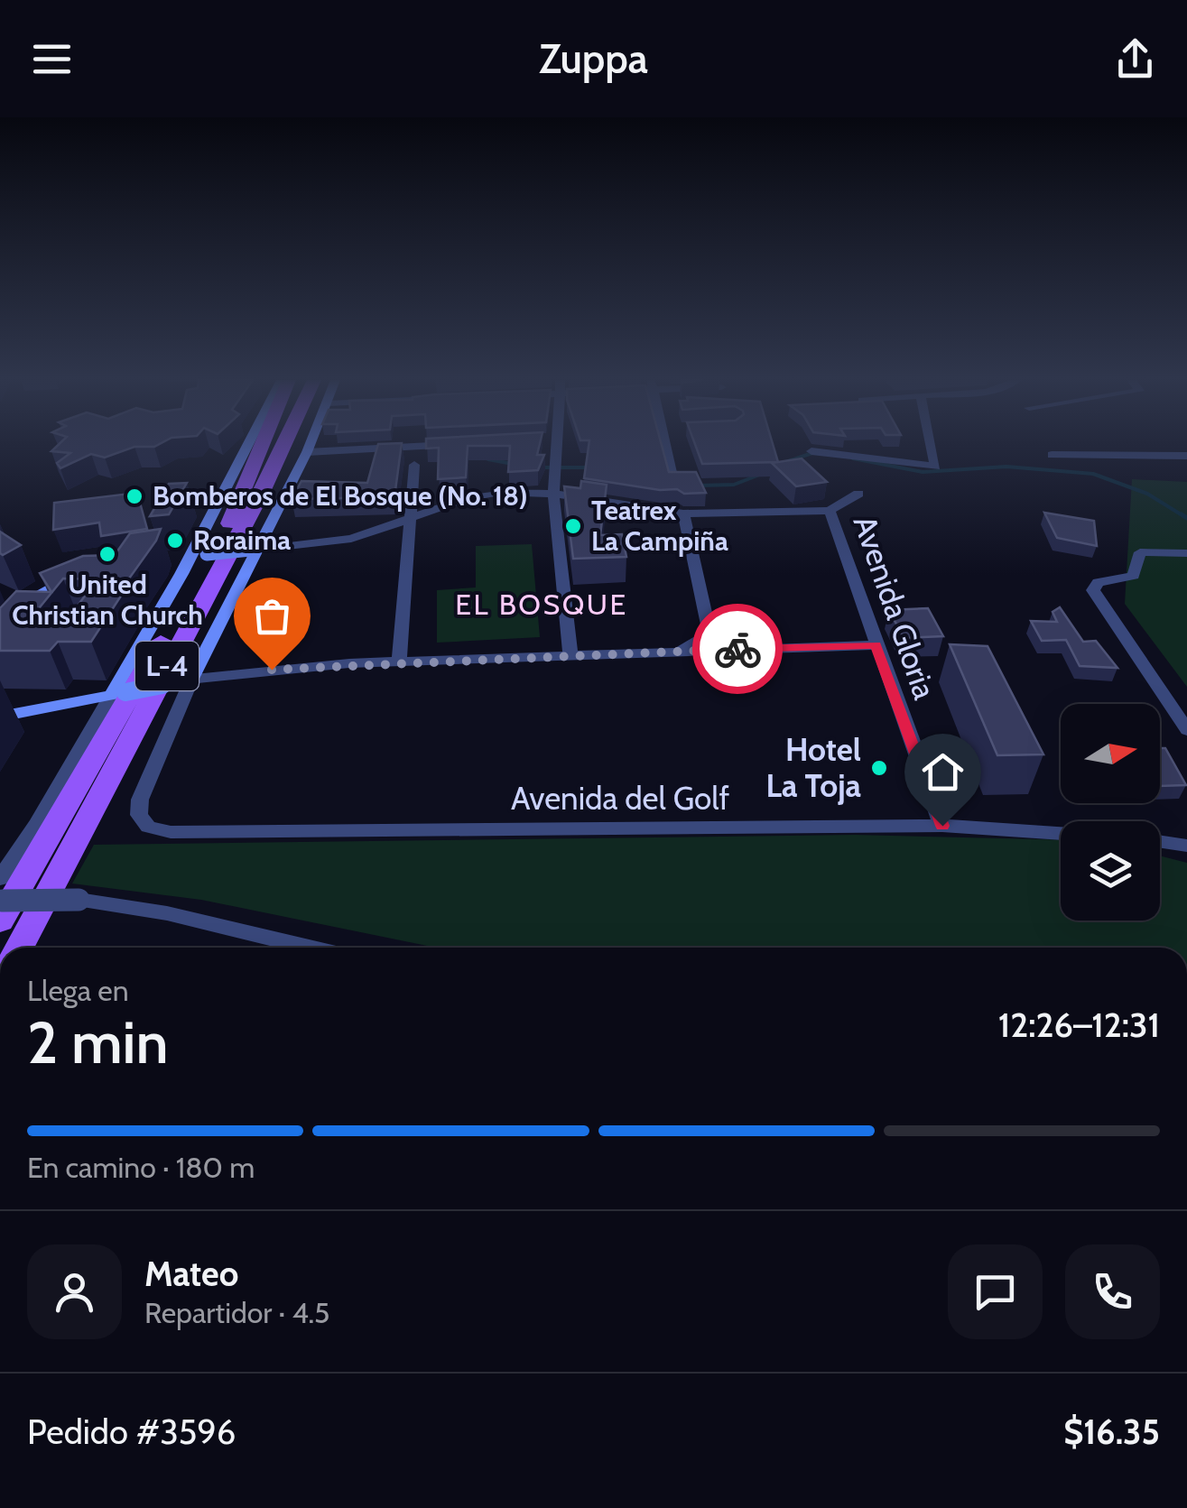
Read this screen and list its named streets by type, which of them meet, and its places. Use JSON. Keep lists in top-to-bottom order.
{
  "streets": {
    "main road": ["L-4"],
    "street": ["Avenida Gloria", "Avenida del Golf"]
  },
  "crossings": [
    ["Avenida Gloria", "Avenida del Golf"],
    ["L-4", "Avenida del Golf"]
  ],
  "districts": ["EL BOSQUE"],
  "places": [
    "Bomberos de El Bosque (No. 18)",
    "Teatrex La Campiña",
    "Roraima",
    "United Christian Church",
    "Hotel La Toja"
  ],
  "north": "right",
  "page": {
    "header": "Zuppa",
    "heading": ["2 min", "Llega en", "12:26–12:31"],
    "panel": [
      "Mateo",
      "Repartidor · 4.5",
      "Pedido #3596",
      "$16.35"
    ],
    "bar": "En camino · 180 m"
  }
}
